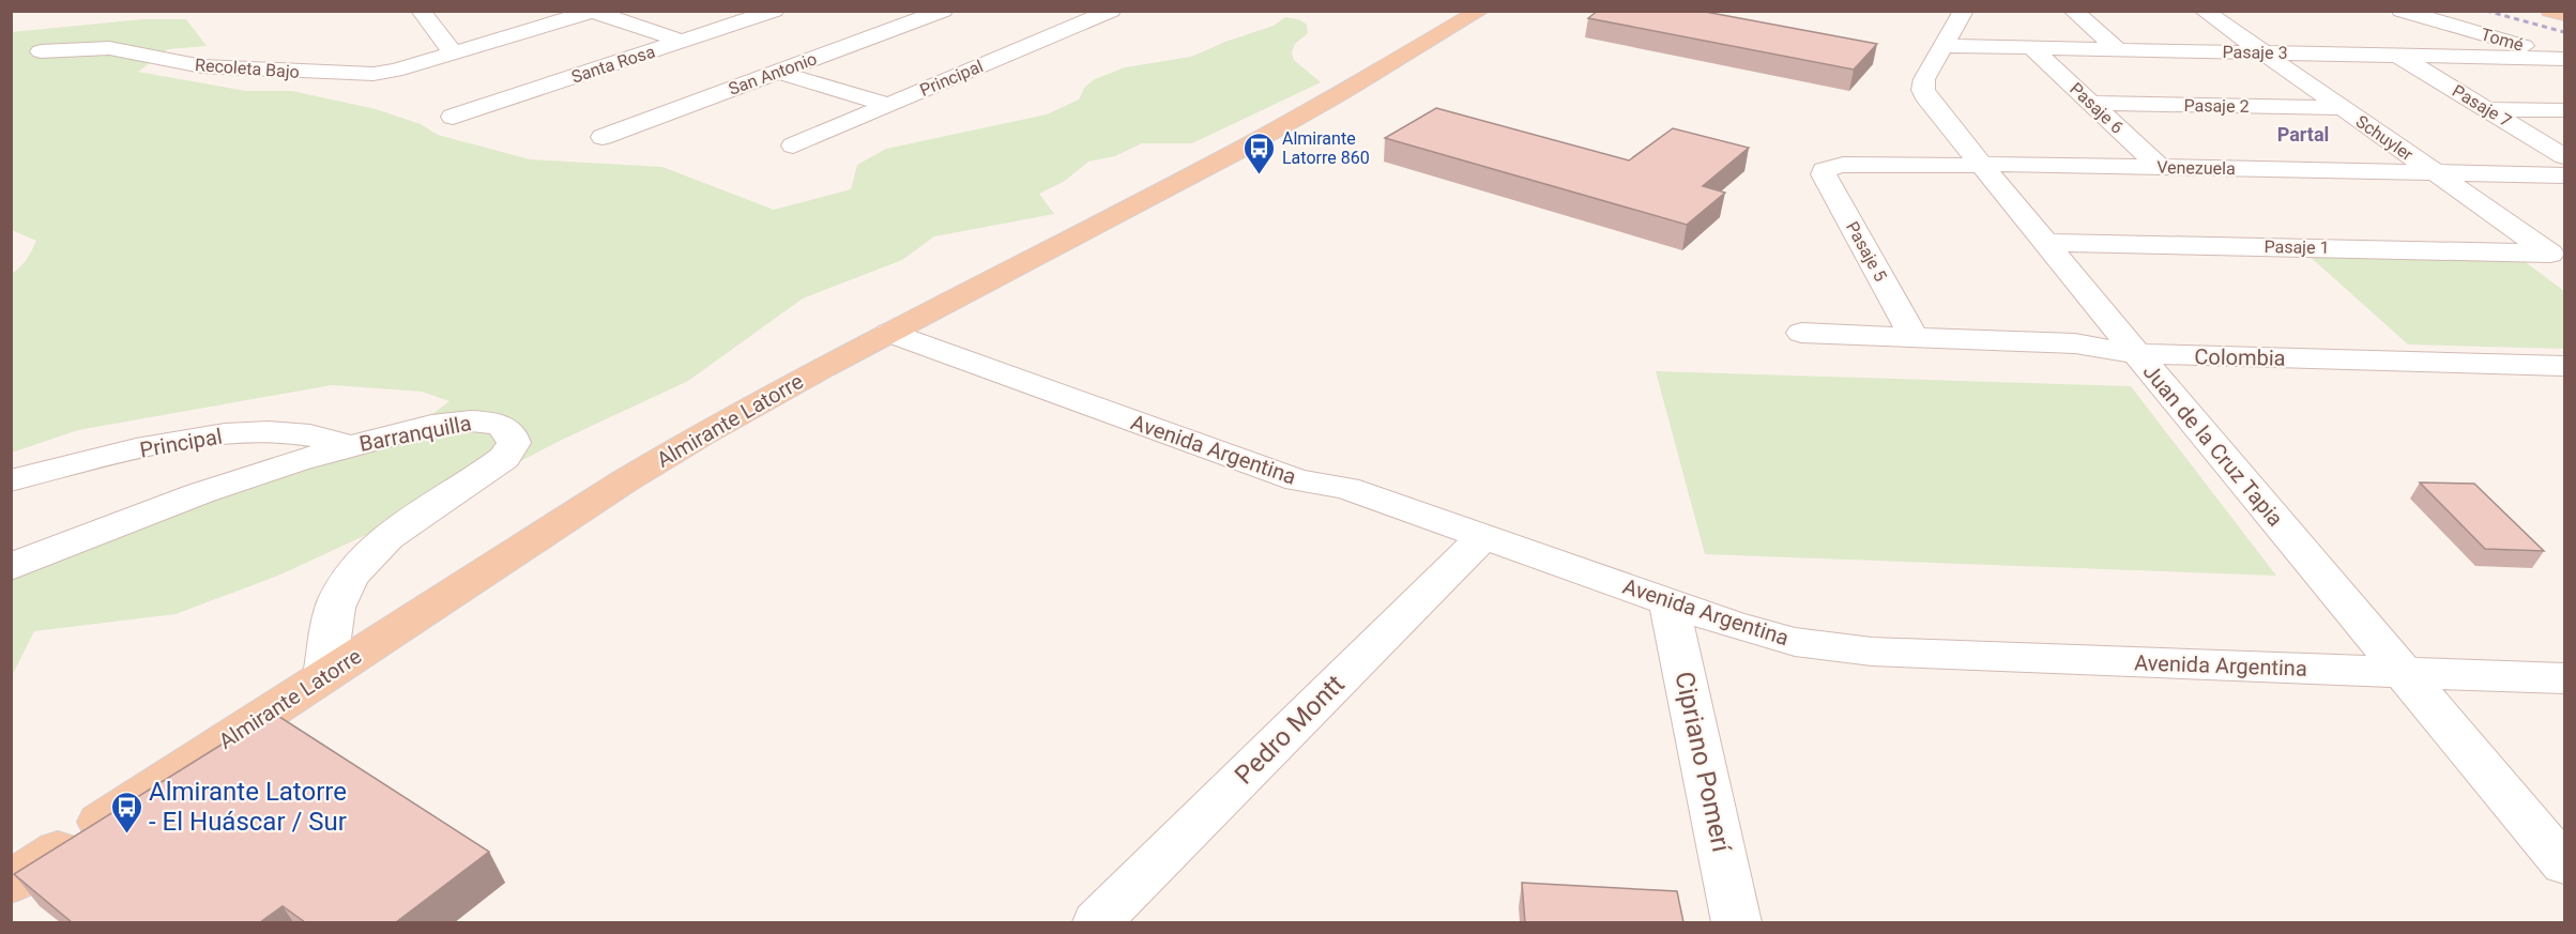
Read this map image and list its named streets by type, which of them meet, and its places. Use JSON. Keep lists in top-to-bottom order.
{
  "streets": {
    "main road": ["Almirante Latorre"],
    "street": [
      "Tomé",
      "Pasaje 3",
      "Santa Rosa",
      "Recoleta Bajo",
      "San Antonio",
      "Principal",
      "Pasaje 2",
      "Pasaje 7",
      "Pasaje 6",
      "Schuyler",
      "Venezuela",
      "Pasaje 1",
      "Pasaje 5",
      "Colombia",
      "Barranquilla",
      "Juan de la Cruz Tapia",
      "Avenida Argentina",
      "Pedro Montt",
      "Cipriano Pomerí"
    ]
  },
  "crossings": [
    ["Tomé", "Pasaje 3"],
    ["Pasaje 3", "Pasaje 7"],
    ["Pasaje 3", "Pasaje 6"],
    ["Pasaje 3", "Schuyler"],
    ["Pasaje 3", "Juan de la Cruz Tapia"],
    ["Principal", "Barranquilla"],
    ["Pasaje 2", "Pasaje 6"],
    ["Pasaje 2", "Schuyler"],
    ["Pasaje 6", "Venezuela"],
    ["Schuyler", "Venezuela"],
    ["Schuyler", "Pasaje 1"],
    ["Venezuela", "Pasaje 5"],
    ["Venezuela", "Juan de la Cruz Tapia"],
    ["Pasaje 1", "Juan de la Cruz Tapia"],
    ["Pasaje 5", "Colombia"],
    ["Colombia", "Juan de la Cruz Tapia"],
    ["Almirante Latorre", "Barranquilla"],
    ["Almirante Latorre", "Avenida Argentina"],
    ["Juan de la Cruz Tapia", "Avenida Argentina"],
    ["Avenida Argentina", "Pedro Montt"],
    ["Avenida Argentina", "Cipriano Pomerí"]
  ],
  "districts": ["Partal"],
  "places": {
    "bus stop": ["Almirante Latorre 860", "Almirante Latorre - El Huáscar / Sur"]
  }
}
